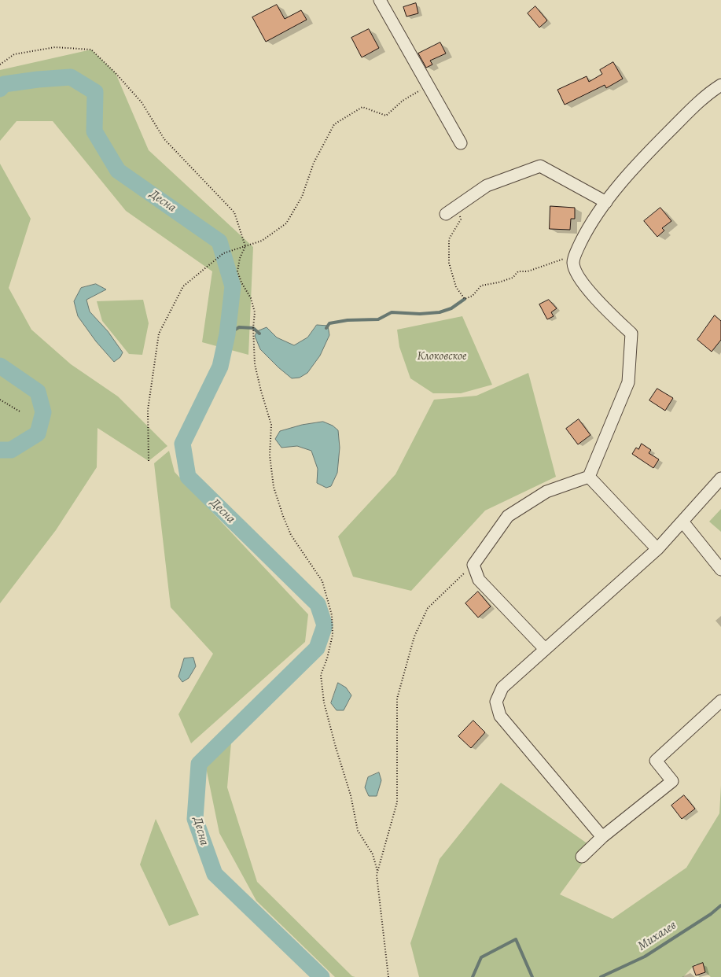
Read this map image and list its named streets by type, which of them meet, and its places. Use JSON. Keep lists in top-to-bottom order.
{
  "water": ["Десна", "Михалев"],
  "parks": ["Клоковское"]
}
